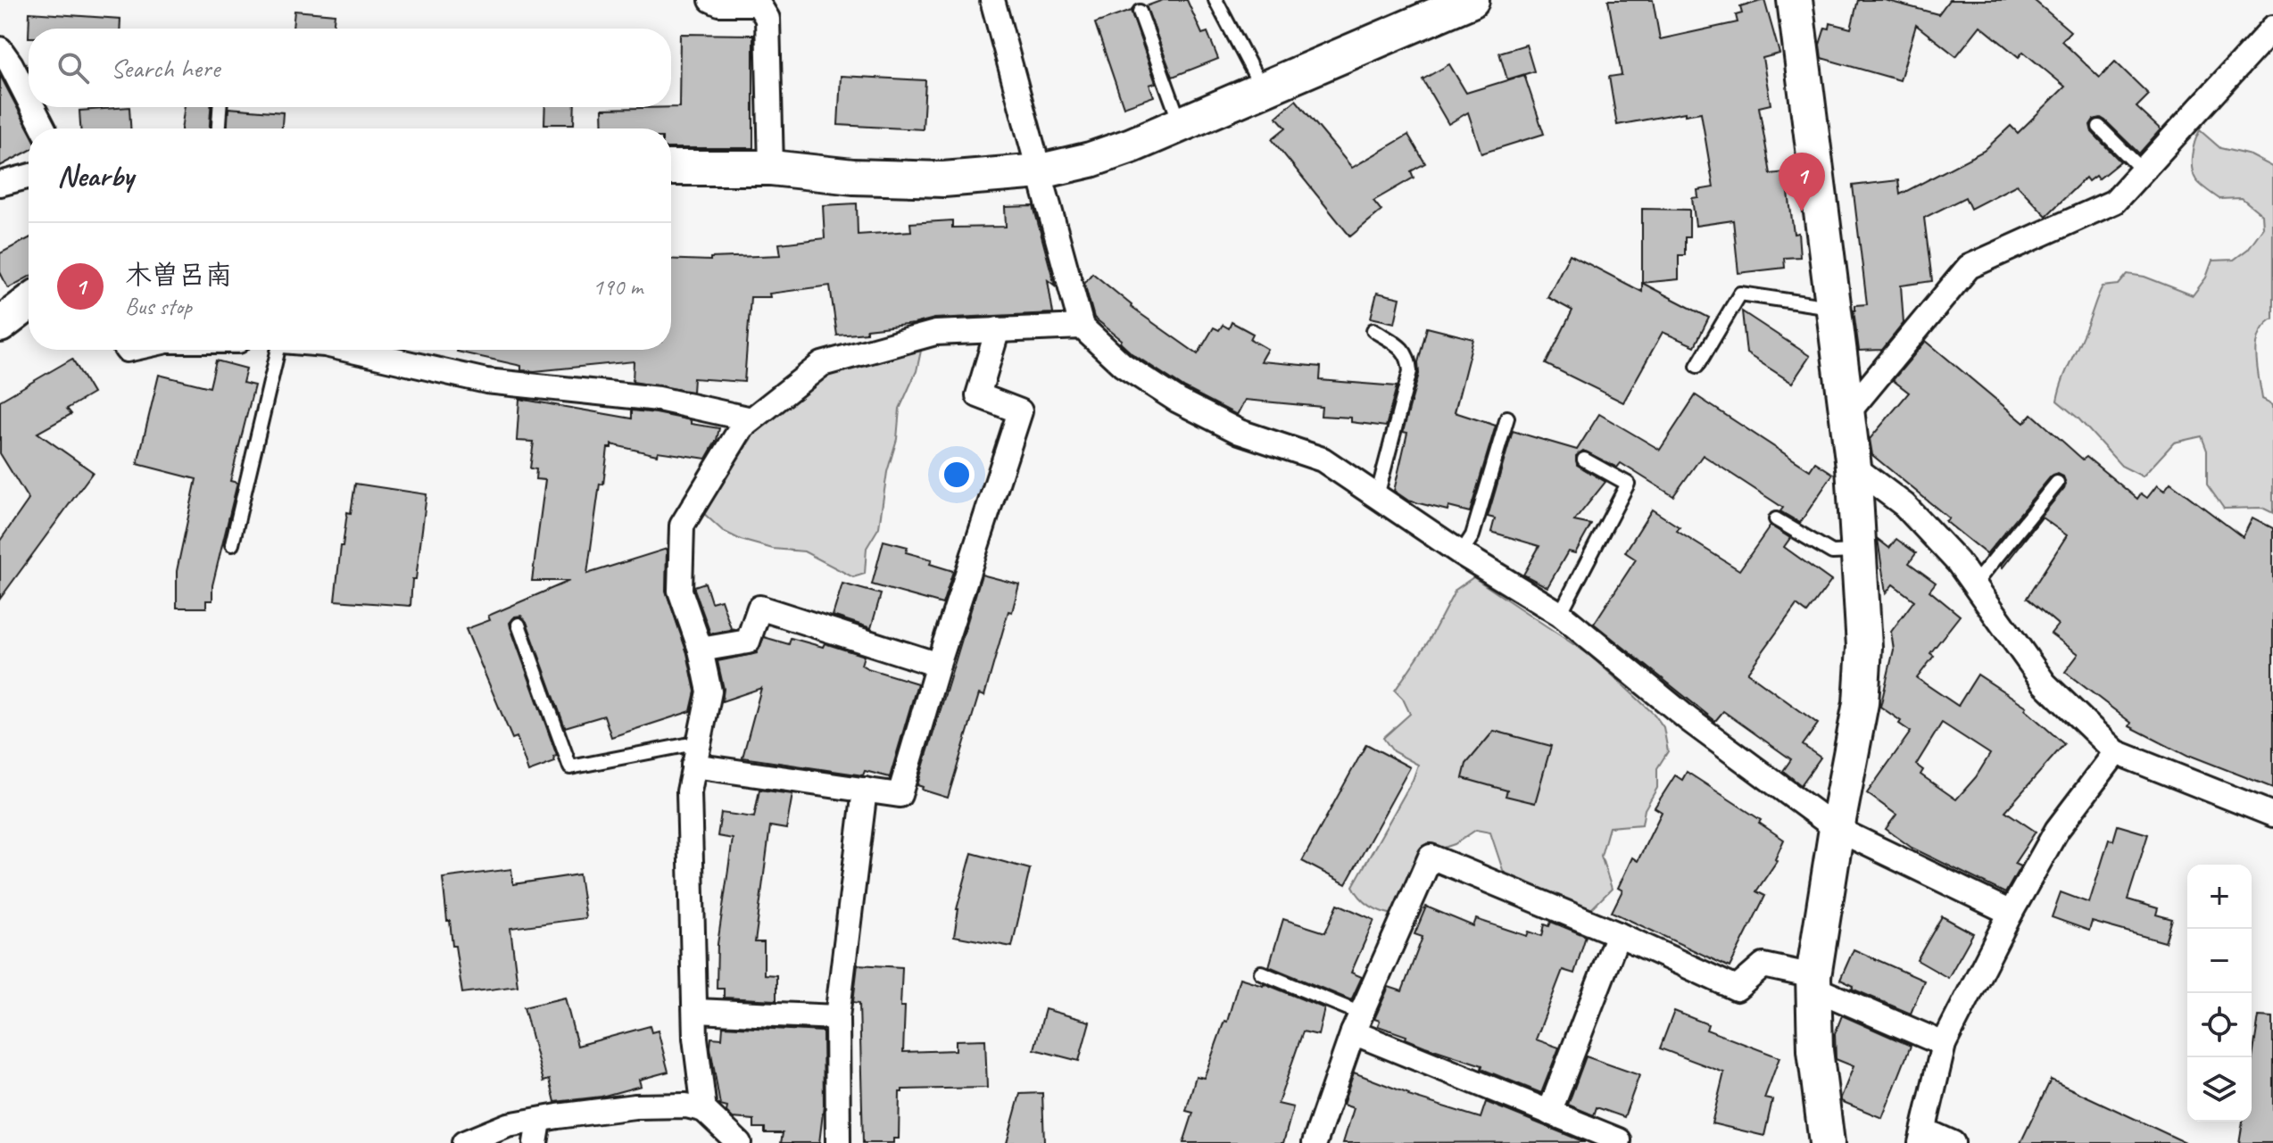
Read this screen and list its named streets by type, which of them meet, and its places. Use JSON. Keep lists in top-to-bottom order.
{
  "page": {
    "search": "Search here",
    "heading": "Nearby",
    "pins": "1",
    "list": [
      {
        "mark": "1",
        "name": "木曽呂南",
        "note": "Bus stop",
        "value": "190 m"
      }
    ],
    "map_buttons": ["+", "−"]
  }
}
